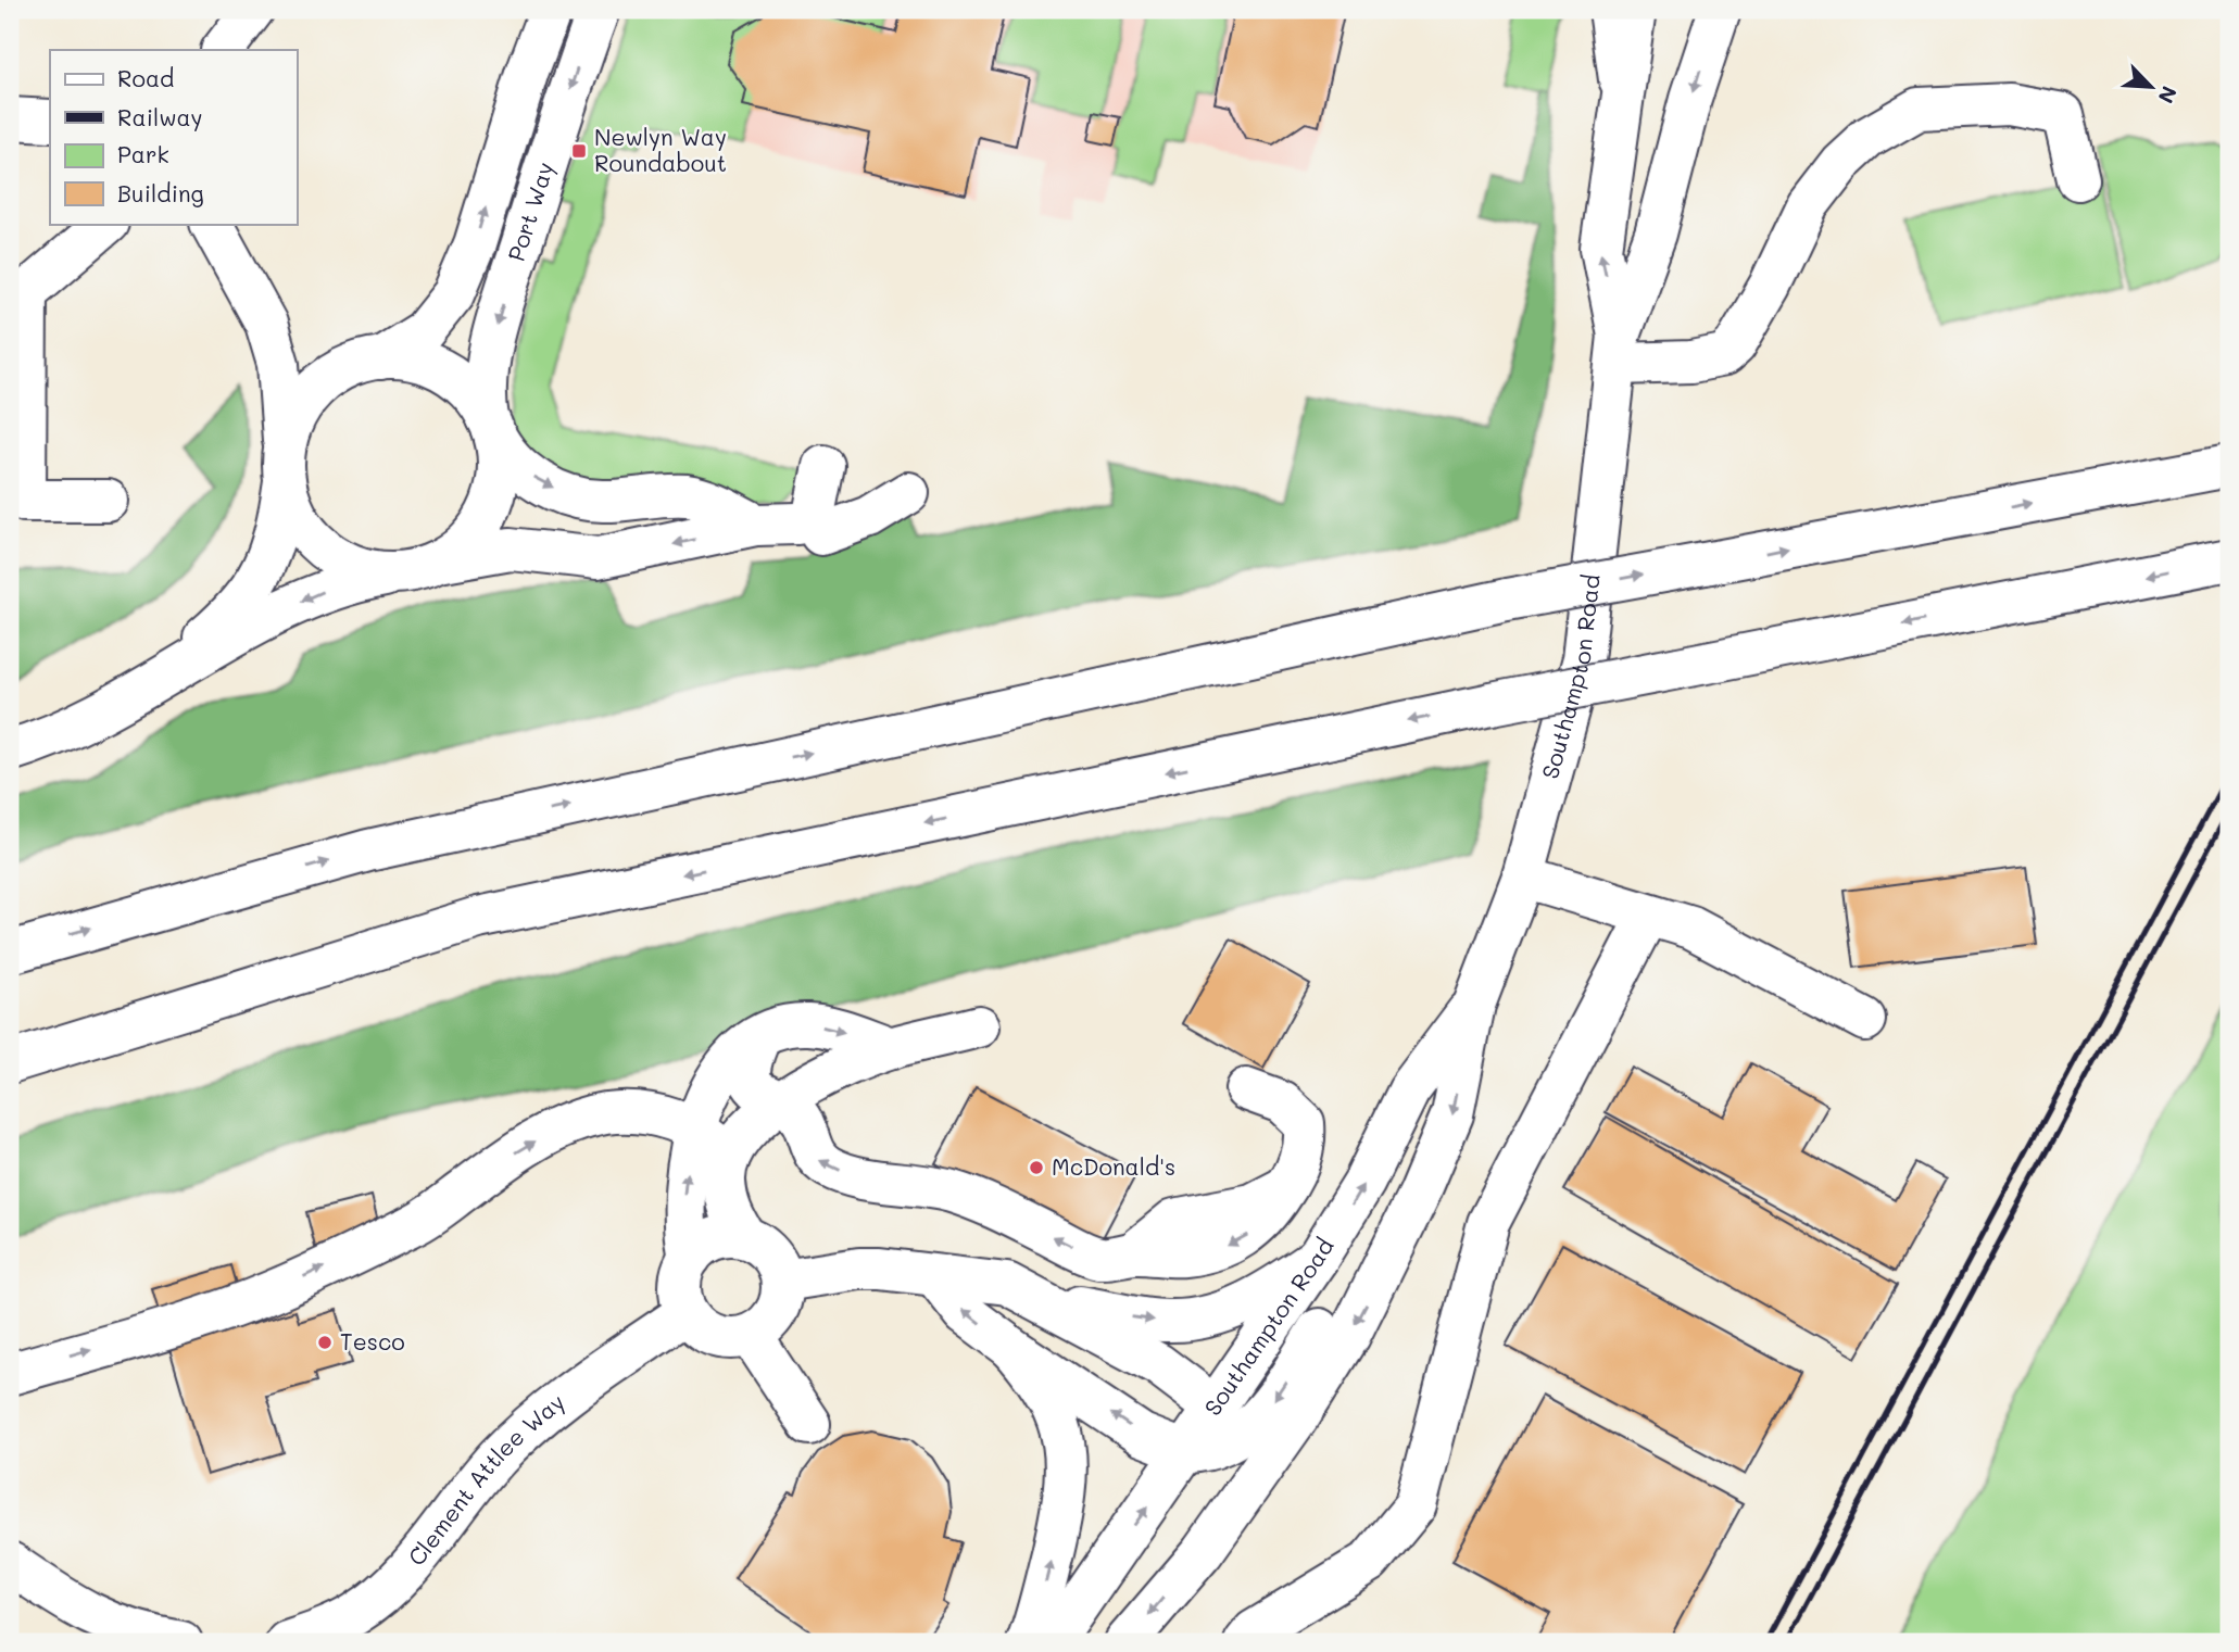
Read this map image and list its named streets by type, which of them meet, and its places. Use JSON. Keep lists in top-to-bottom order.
{
  "streets": {
    "main road": ["Port Way", "Southampton Road", "Clement Attlee Way"]
  },
  "places": {
    "transit": ["Newlyn Way Roundabout"],
    "other": ["McDonald's", "Tesco"]
  },
  "legend": [
    "Road",
    "Railway",
    "Park",
    "Building"
  ],
  "north": "bottom right"
}
